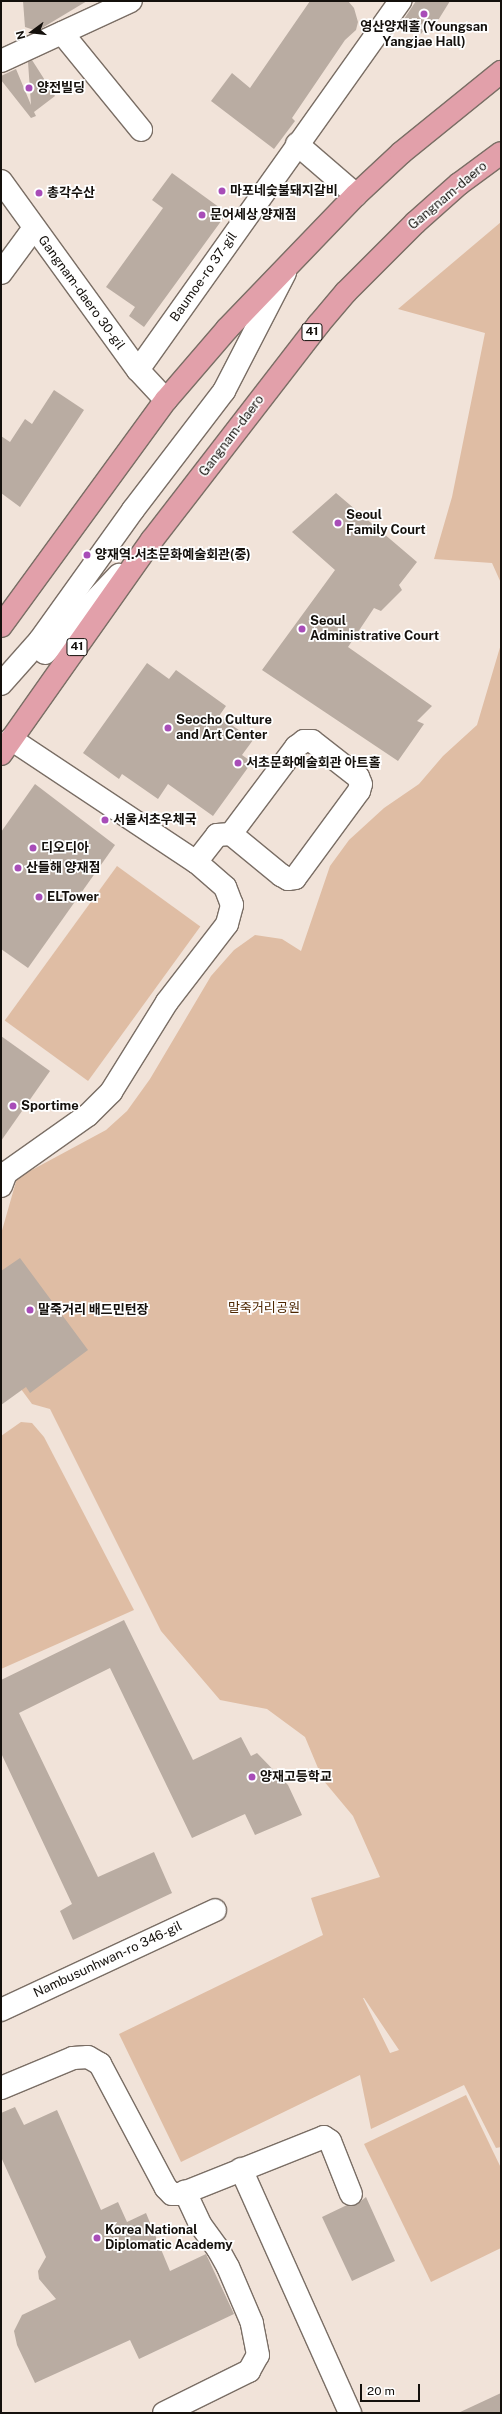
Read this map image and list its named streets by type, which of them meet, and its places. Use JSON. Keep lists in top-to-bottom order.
{
  "streets": {
    "main road": ["Gangnam-daero", "41"],
    "street": ["Baumoe-ro 37-gil", "Gangnam-daero 30-gil", "Nambusunhwan-ro 346-gil"]
  },
  "crossings": [
    ["Baumoe-ro 37-gil", "Gangnam-daero 30-gil"]
  ],
  "parks": ["말죽거리공원"],
  "places": [
    "영산양재홀 (Youngsan Yangjae Hall)",
    "양전빌딩",
    "마포네숯불돼지갈비",
    "총각수산",
    "문어세상 양재점",
    "Seoul Family Court",
    "양재역.서초문화예술회관(중)",
    "Seoul Administrative Court",
    "Seocho Culture and Art Center",
    "서초문화예술회관 아트홀",
    "서울서초우체국",
    "디오디아",
    "산들해 양재점",
    "ELTower",
    "Sportime",
    "말죽거리 배드민턴장",
    "양재고등학교",
    "Korea National Diplomatic Academy"
  ],
  "scale_bar": "20 m",
  "north": "left"
}
